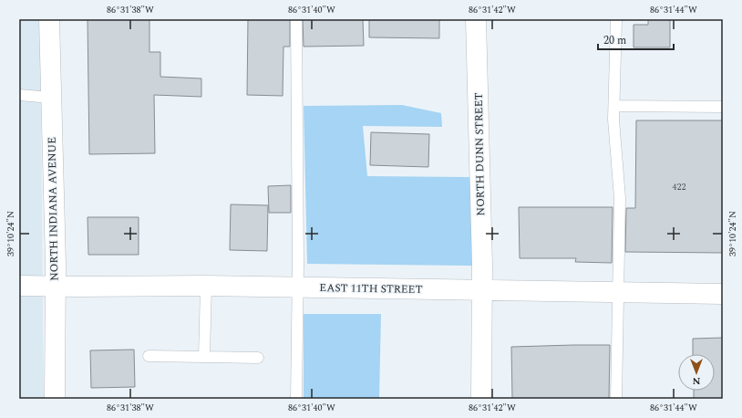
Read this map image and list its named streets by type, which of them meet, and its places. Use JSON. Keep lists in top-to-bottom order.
{
  "streets": {
    "street": ["NORTH DUNN STREET", "NORTH INDIANA AVENUE", "EAST 11TH STREET"]
  },
  "crossings": [
    ["NORTH DUNN STREET", "EAST 11TH STREET"],
    ["NORTH INDIANA AVENUE", "EAST 11TH STREET"]
  ],
  "house_numbers": ["422"],
  "scale_bar": "20 m",
  "north": "bottom",
  "coordinates": [
    "86°31'38\"W",
    "86°31'40\"W",
    "86°31'42\"W",
    "86°31'44\"W",
    "39°10'24\"N"
  ]
}
